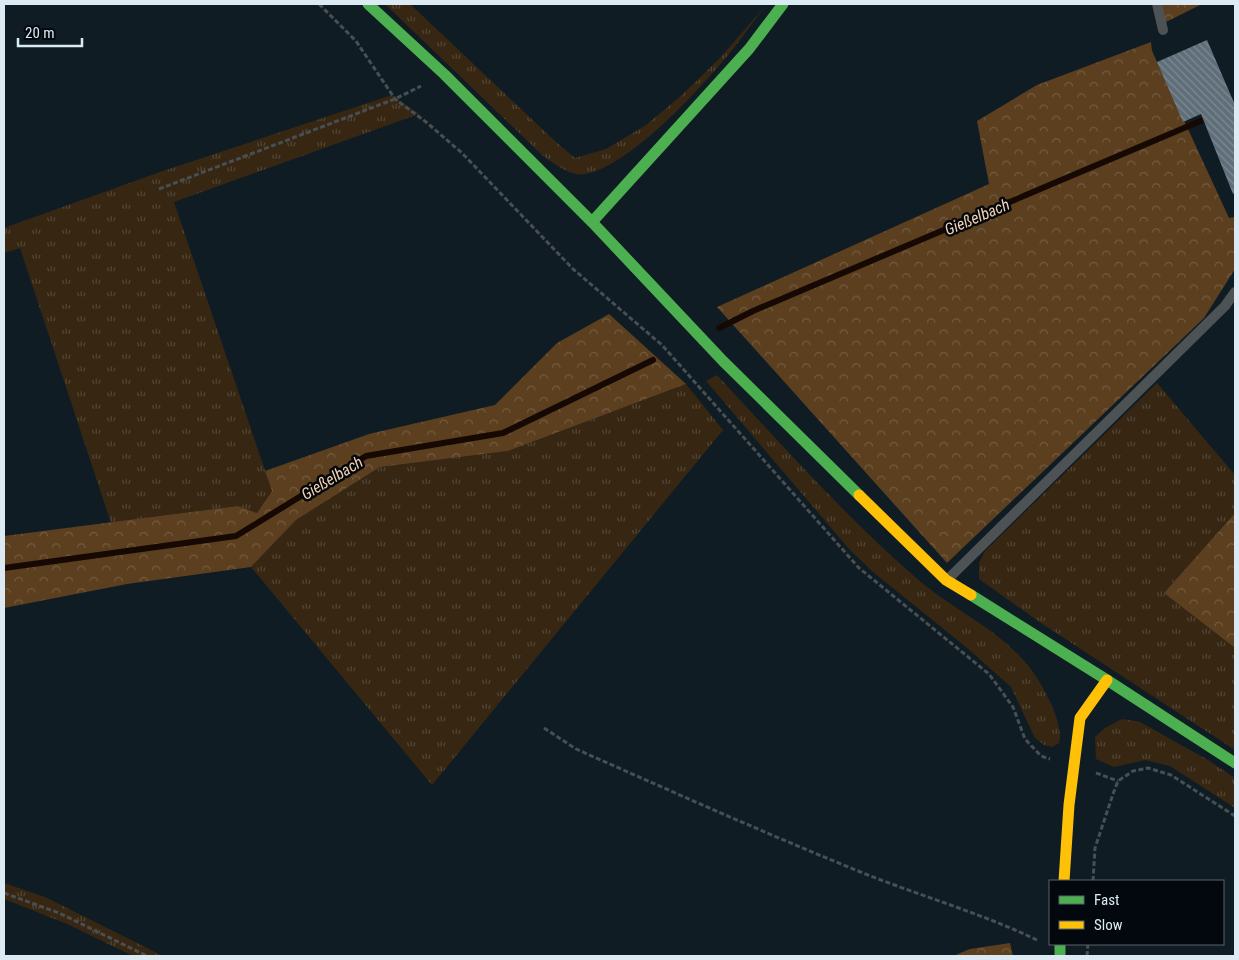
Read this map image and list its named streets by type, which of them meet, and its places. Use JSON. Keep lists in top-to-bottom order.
{
  "water": ["Gießelbach"],
  "legend": ["Fast", "Slow"],
  "scale_bar": "20 m"
}
